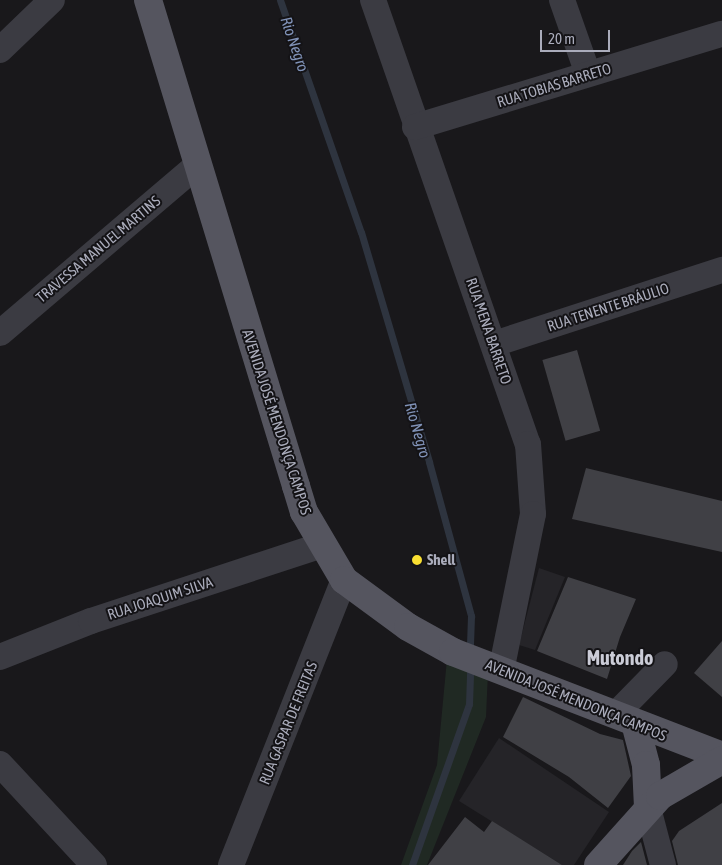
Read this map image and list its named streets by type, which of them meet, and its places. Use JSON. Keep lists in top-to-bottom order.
{
  "streets": {
    "main road": ["AVENIDA JOSÉ MENDONÇA CAMPOS"],
    "street": [
      "RUA TOBIAS BARRETO",
      "TRAVESSA MANUEL MARTINS",
      "RUA TENENTE BRÁULIO",
      "RUA MENA BARRETO",
      "RUA JOAQUIM SILVA",
      "RUA GASPAR DE FREITAS"
    ]
  },
  "crossings": [
    ["RUA TOBIAS BARRETO", "RUA MENA BARRETO"],
    ["TRAVESSA MANUEL MARTINS", "AVENIDA JOSÉ MENDONÇA CAMPOS"],
    ["RUA TENENTE BRÁULIO", "RUA MENA BARRETO"],
    ["RUA MENA BARRETO", "AVENIDA JOSÉ MENDONÇA CAMPOS"],
    ["AVENIDA JOSÉ MENDONÇA CAMPOS", "RUA JOAQUIM SILVA"],
    ["AVENIDA JOSÉ MENDONÇA CAMPOS", "RUA GASPAR DE FREITAS"]
  ],
  "districts": ["Mutondo"],
  "water": ["Rio Negro"],
  "places": ["Shell"],
  "scale_bar": "20 m"
}
